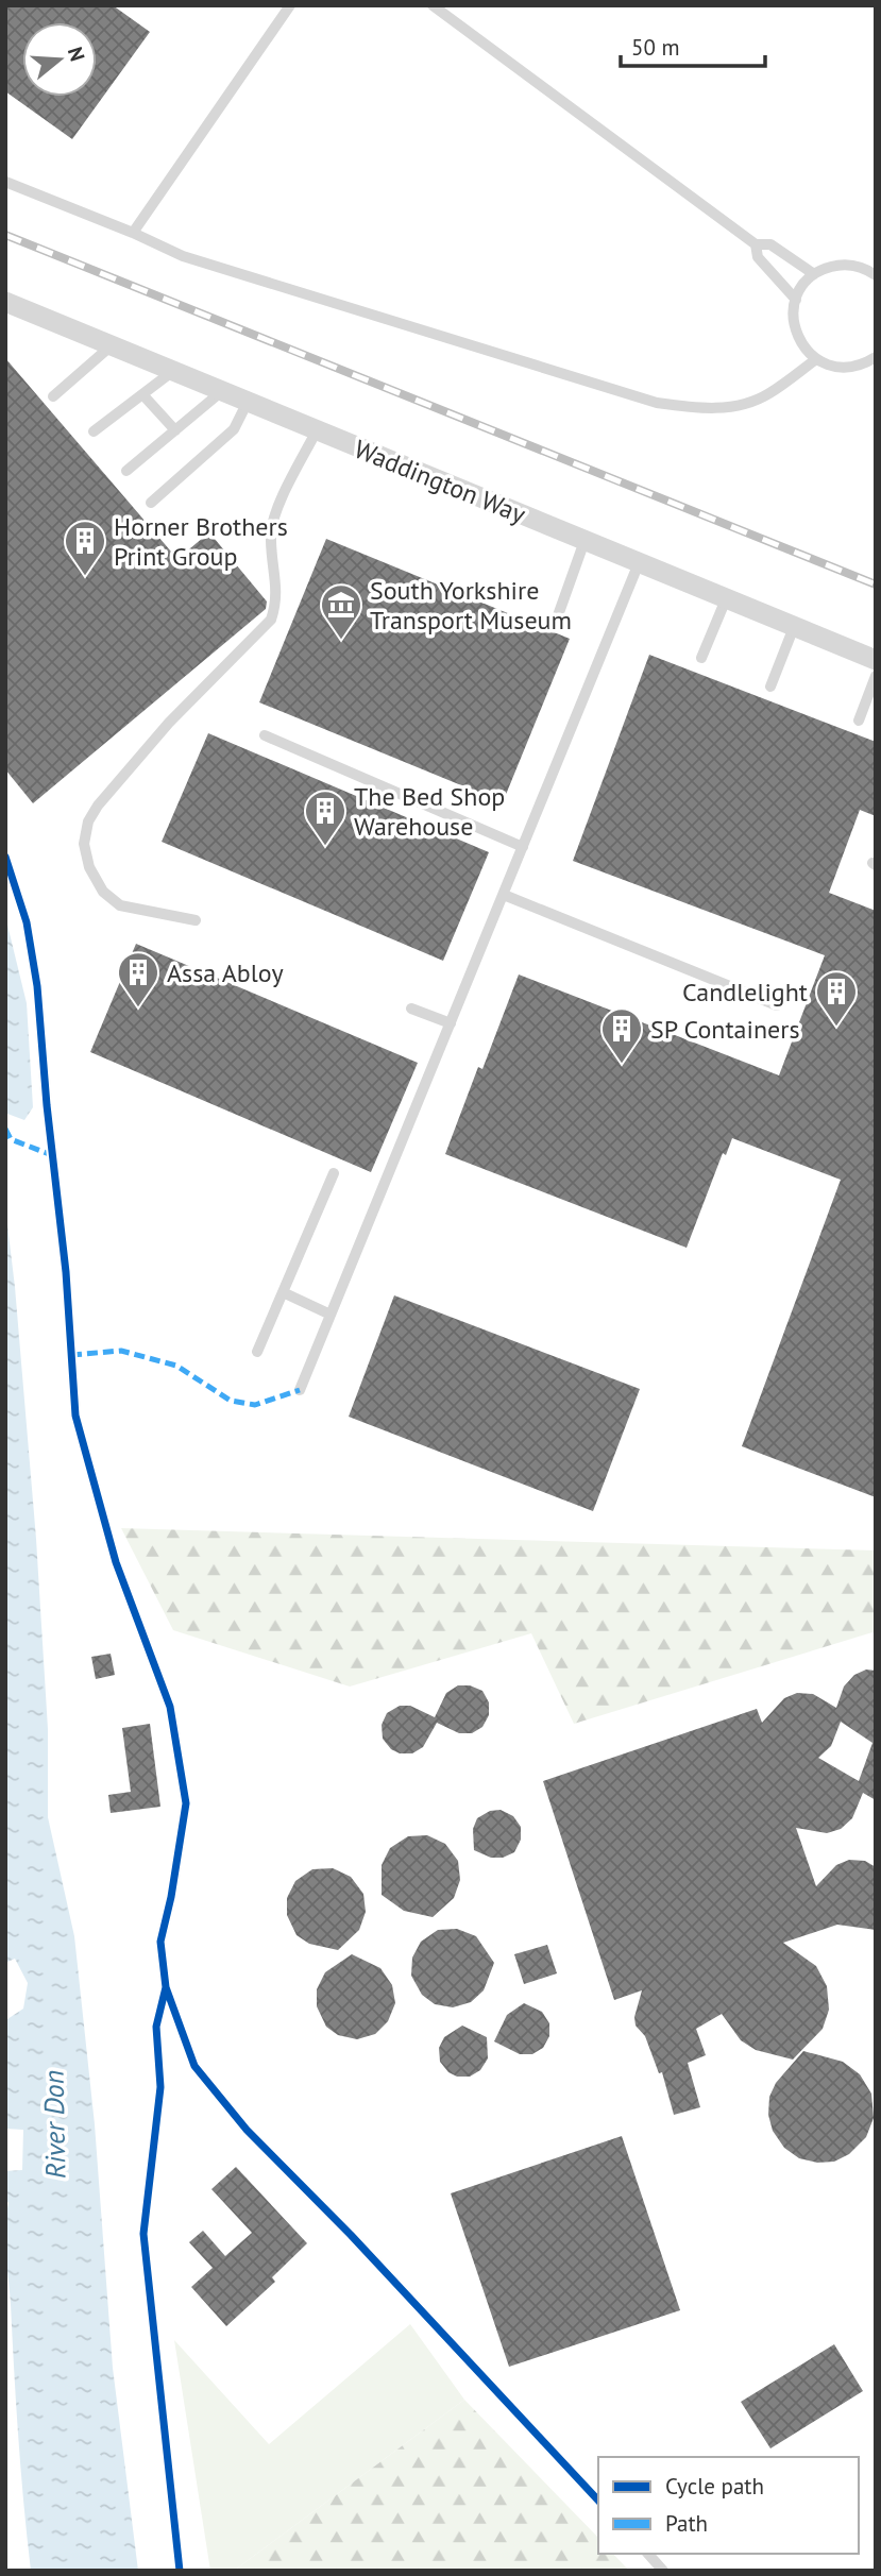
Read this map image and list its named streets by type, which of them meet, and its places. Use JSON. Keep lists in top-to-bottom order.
{
  "streets": {
    "street": ["Waddington Way"]
  },
  "water": ["River Don"],
  "places": {
    "building": [
      "Horner Brothers Print Group",
      "The Bed Shop Warehouse",
      "Assa Abloy",
      "Candlelight",
      "SP Containers"
    ],
    "museum": ["South Yorkshire Transport Museum"]
  },
  "legend": ["Cycle path", "Path"],
  "scale_bar": "50 m",
  "north": "right"
}
